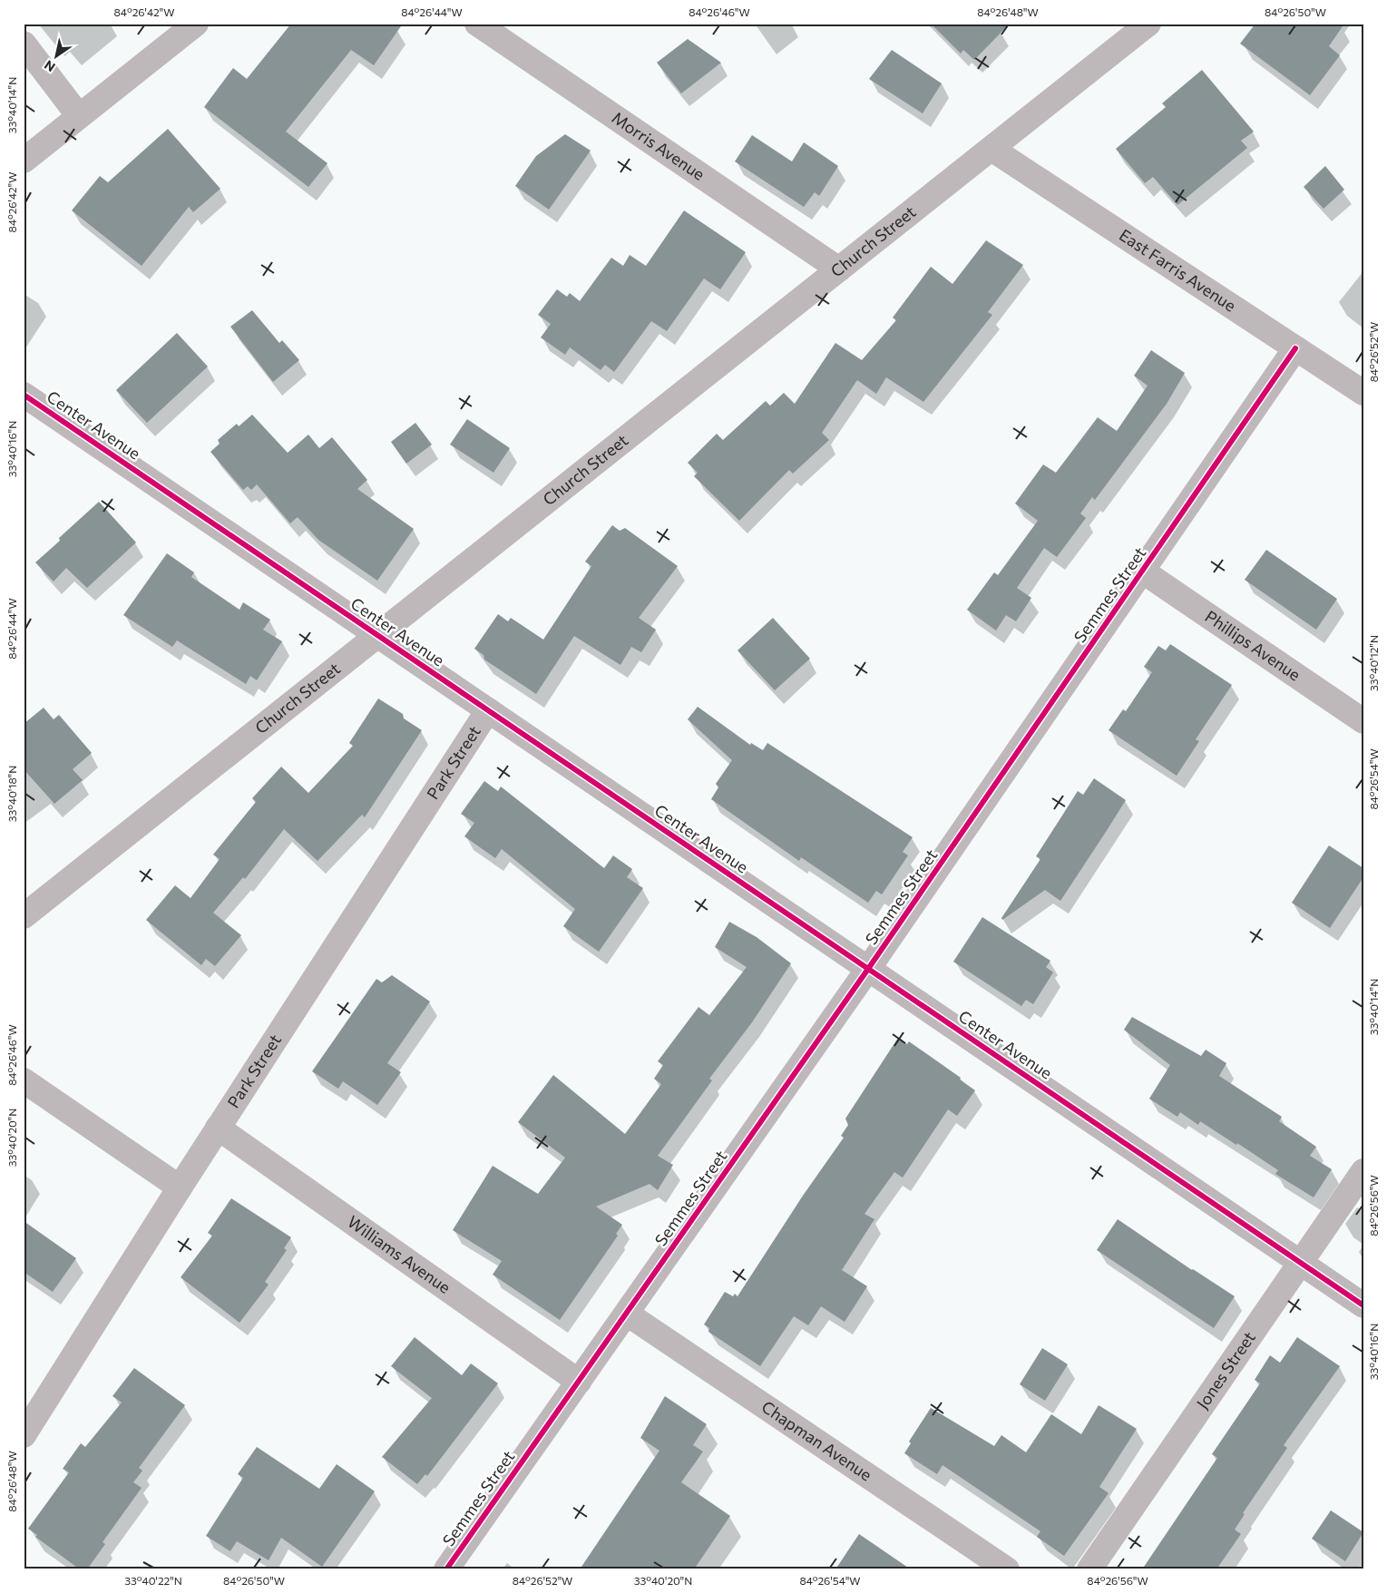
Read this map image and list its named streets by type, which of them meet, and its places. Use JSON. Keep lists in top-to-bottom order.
{
  "streets": {
    "street": [
      "Morris Avenue",
      "Church Street",
      "East Farris Avenue",
      "Center Avenue",
      "Semmes Street",
      "Phillips Avenue",
      "Park Street",
      "Williams Avenue",
      "Jones Street",
      "Chapman Avenue"
    ]
  },
  "crossings": [
    ["Morris Avenue", "Church Street"],
    ["Church Street", "East Farris Avenue"],
    ["Church Street", "Center Avenue"],
    ["East Farris Avenue", "Semmes Street"],
    ["Center Avenue", "Semmes Street"],
    ["Center Avenue", "Park Street"],
    ["Center Avenue", "Jones Street"],
    ["Semmes Street", "Phillips Avenue"],
    ["Semmes Street", "Williams Avenue"],
    ["Semmes Street", "Chapman Avenue"],
    ["Park Street", "Williams Avenue"]
  ],
  "north": "bottom left",
  "coordinates": [
    "84°26'42\"W",
    "84°26'44\"W",
    "84°26'46\"W",
    "84°26'48\"W",
    "84°26'50\"W",
    "33°40'14\"N",
    "84°26'52\"W",
    "33°40'16\"N",
    "33°40'12\"N",
    "84°26'54\"W",
    "33°40'18\"N",
    "33°40'20\"N",
    "84°26'56\"W",
    "33°40'22\"N"
  ]
}
